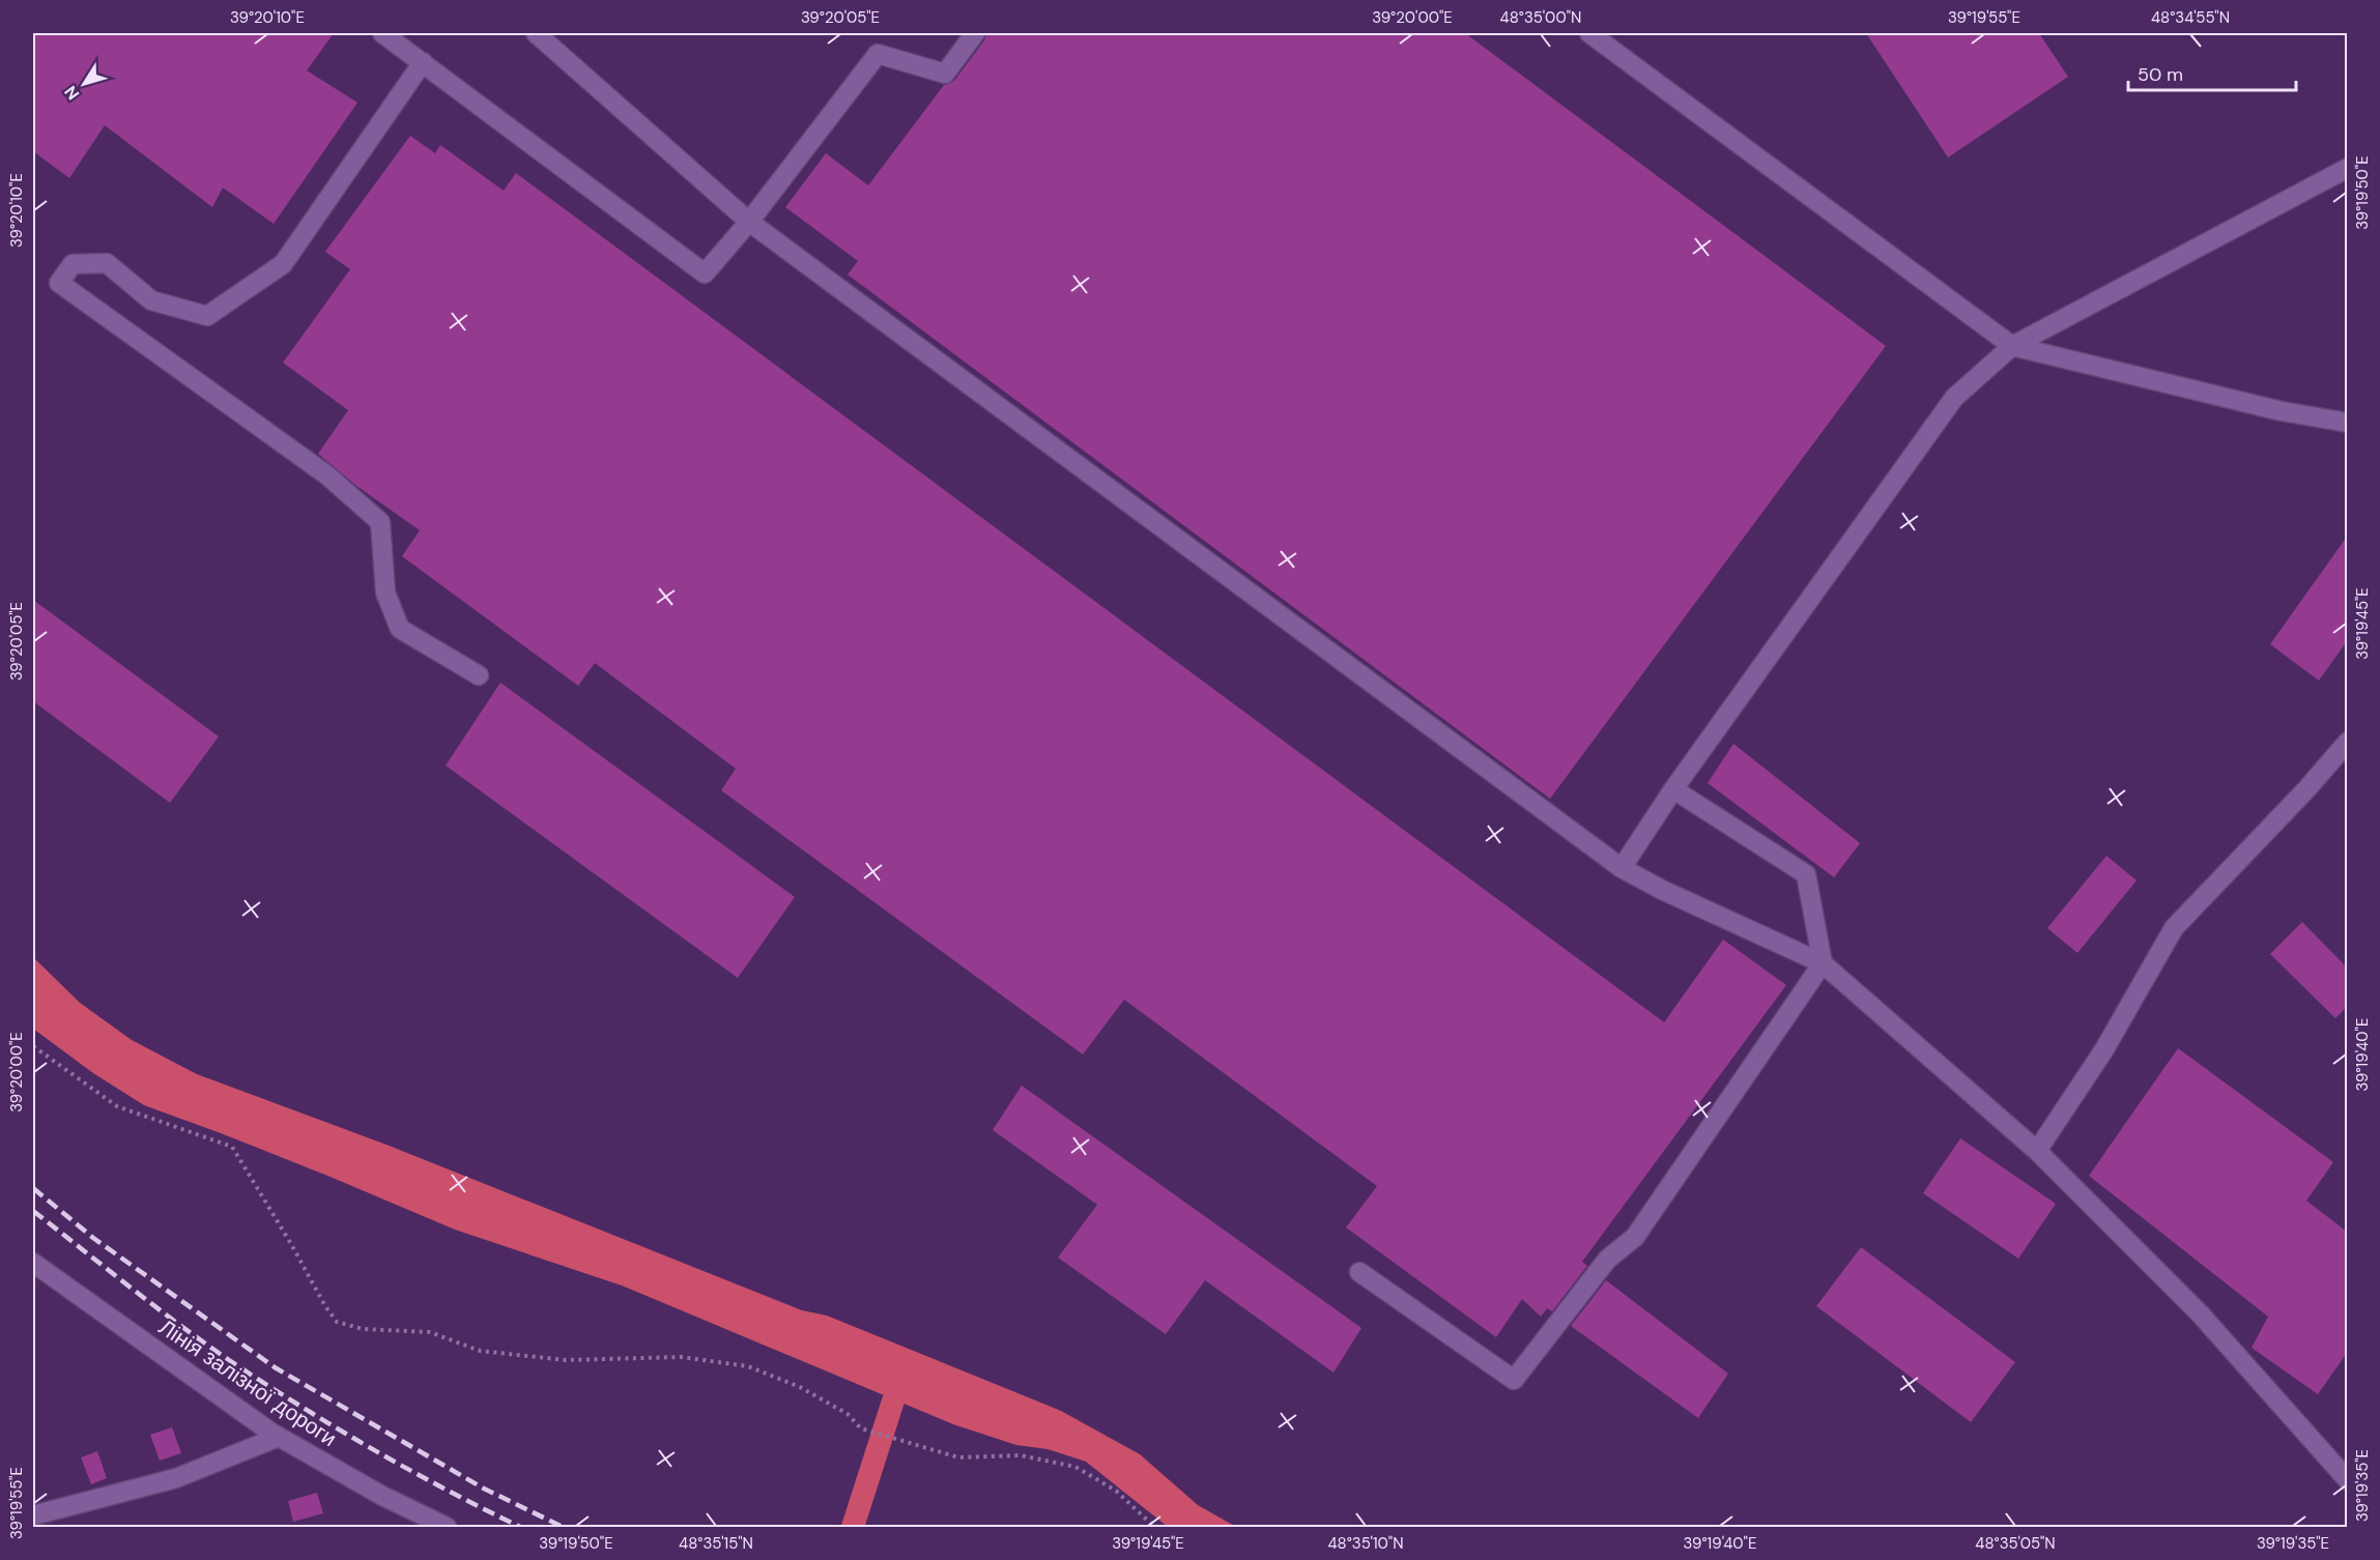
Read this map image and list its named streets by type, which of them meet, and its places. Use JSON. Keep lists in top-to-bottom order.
{
  "streets": {
    "street": ["Лінія залізної дороги"]
  },
  "scale_bar": "50 m",
  "north": "bottom left",
  "coordinates": [
    "39°20'10\"E",
    "39°20'05\"E",
    "39°20'00\"E",
    "48°35'00\"N",
    "39°19'55\"E",
    "48°34'55\"N",
    "39°19'50\"E",
    "39°19'45\"E",
    "39°19'40\"E",
    "39°19'35\"E",
    "48°35'15\"N",
    "48°35'10\"N",
    "48°35'05\"N"
  ]
}
